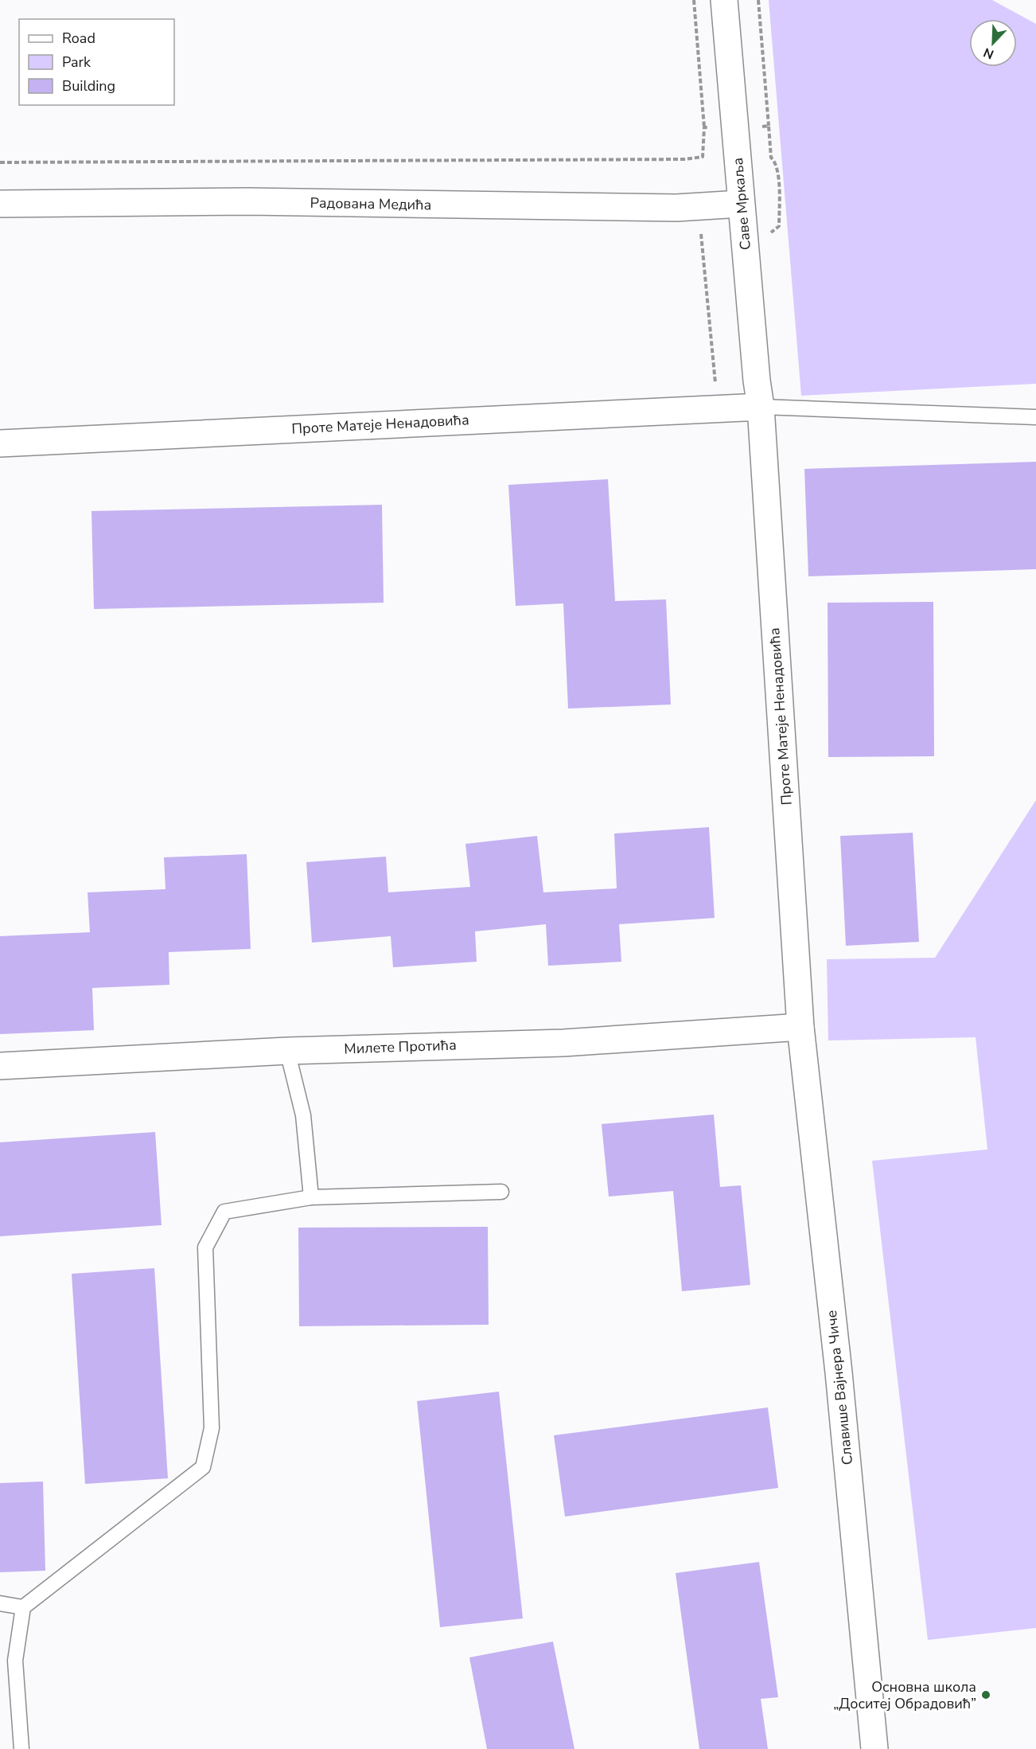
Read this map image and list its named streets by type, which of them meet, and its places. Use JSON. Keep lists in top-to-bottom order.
{
  "streets": {
    "street": [
      "Радована Медића",
      "Саве Мркаља",
      "Проте Матеје Ненадовића",
      "Милете Протића",
      "Славише Вајнера Чиче"
    ]
  },
  "crossings": [
    ["Радована Медића", "Саве Мркаља"],
    ["Саве Мркаља", "Проте Матеје Ненадовића"],
    ["Проте Матеје Ненадовића", "Милете Протића"],
    ["Проте Матеје Ненадовића", "Славише Вајнера Чиче"],
    ["Милете Протића", "Славише Вајнера Чиче"]
  ],
  "places": ["Основна школа „Доситеј Обрадовић”"],
  "legend": ["Road", "Park", "Building"],
  "north": "bottom left"
}
